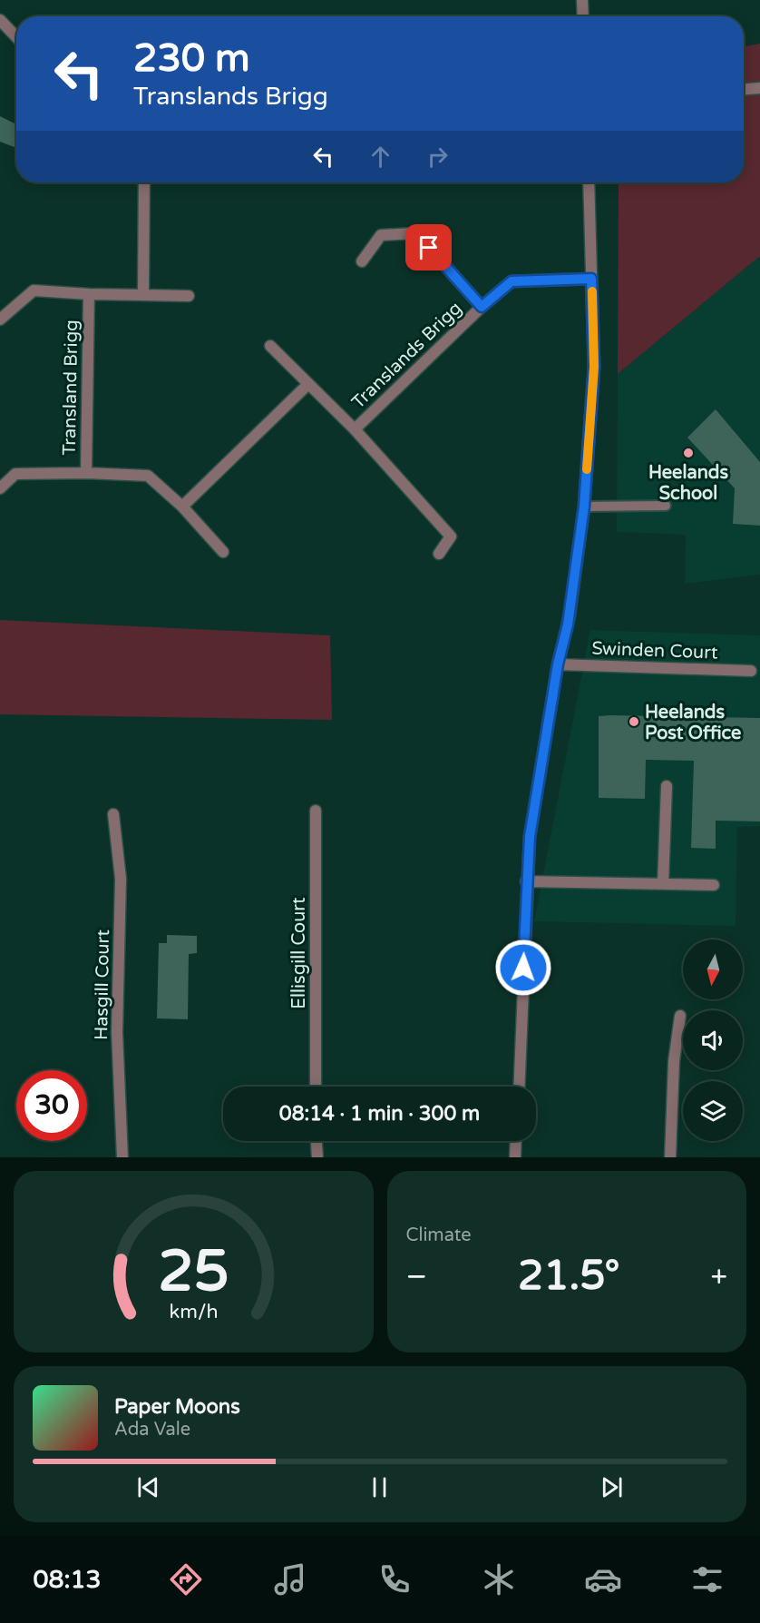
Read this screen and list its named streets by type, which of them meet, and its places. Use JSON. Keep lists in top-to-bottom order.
{
  "streets": {
    "street": [
      "Translands Brigg",
      "Transland Brigg",
      "Swinden Court",
      "Ellisgill Court",
      "Hasgill Court"
    ]
  },
  "places": ["Heelands School", "Heelands Post Office"],
  "north": "bottom",
  "page": {
    "turn": ["230 m", "Translands Brigg"],
    "limit": "30",
    "trip": "08:14 · 1 min · 300 m",
    "tile": "Climate",
    "heat": ["−", "21.5°", "+"],
    "song": ["Paper Moons", "Ada Vale"],
    "tabs": "08:13",
    "gauge": ["25", "km/h"]
  }
}
